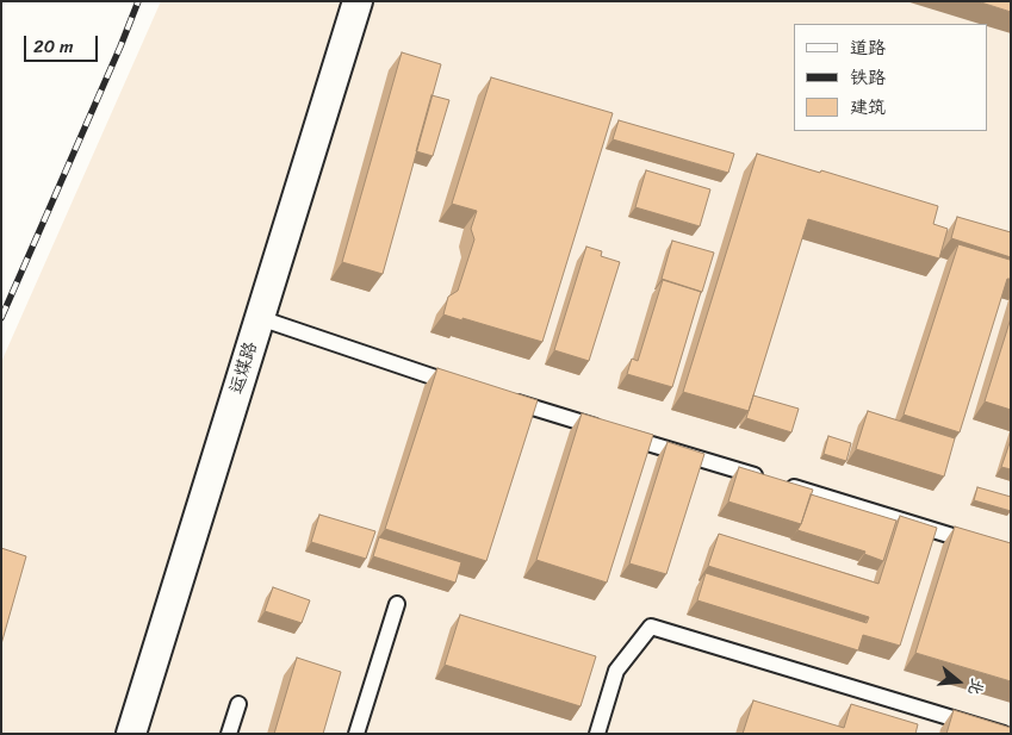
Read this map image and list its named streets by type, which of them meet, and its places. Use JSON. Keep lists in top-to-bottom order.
{
  "streets": {
    "street": ["运煤路"]
  },
  "legend": ["道路", "铁路", "建筑"],
  "scale_bar": "20 m",
  "north": "right"
}
